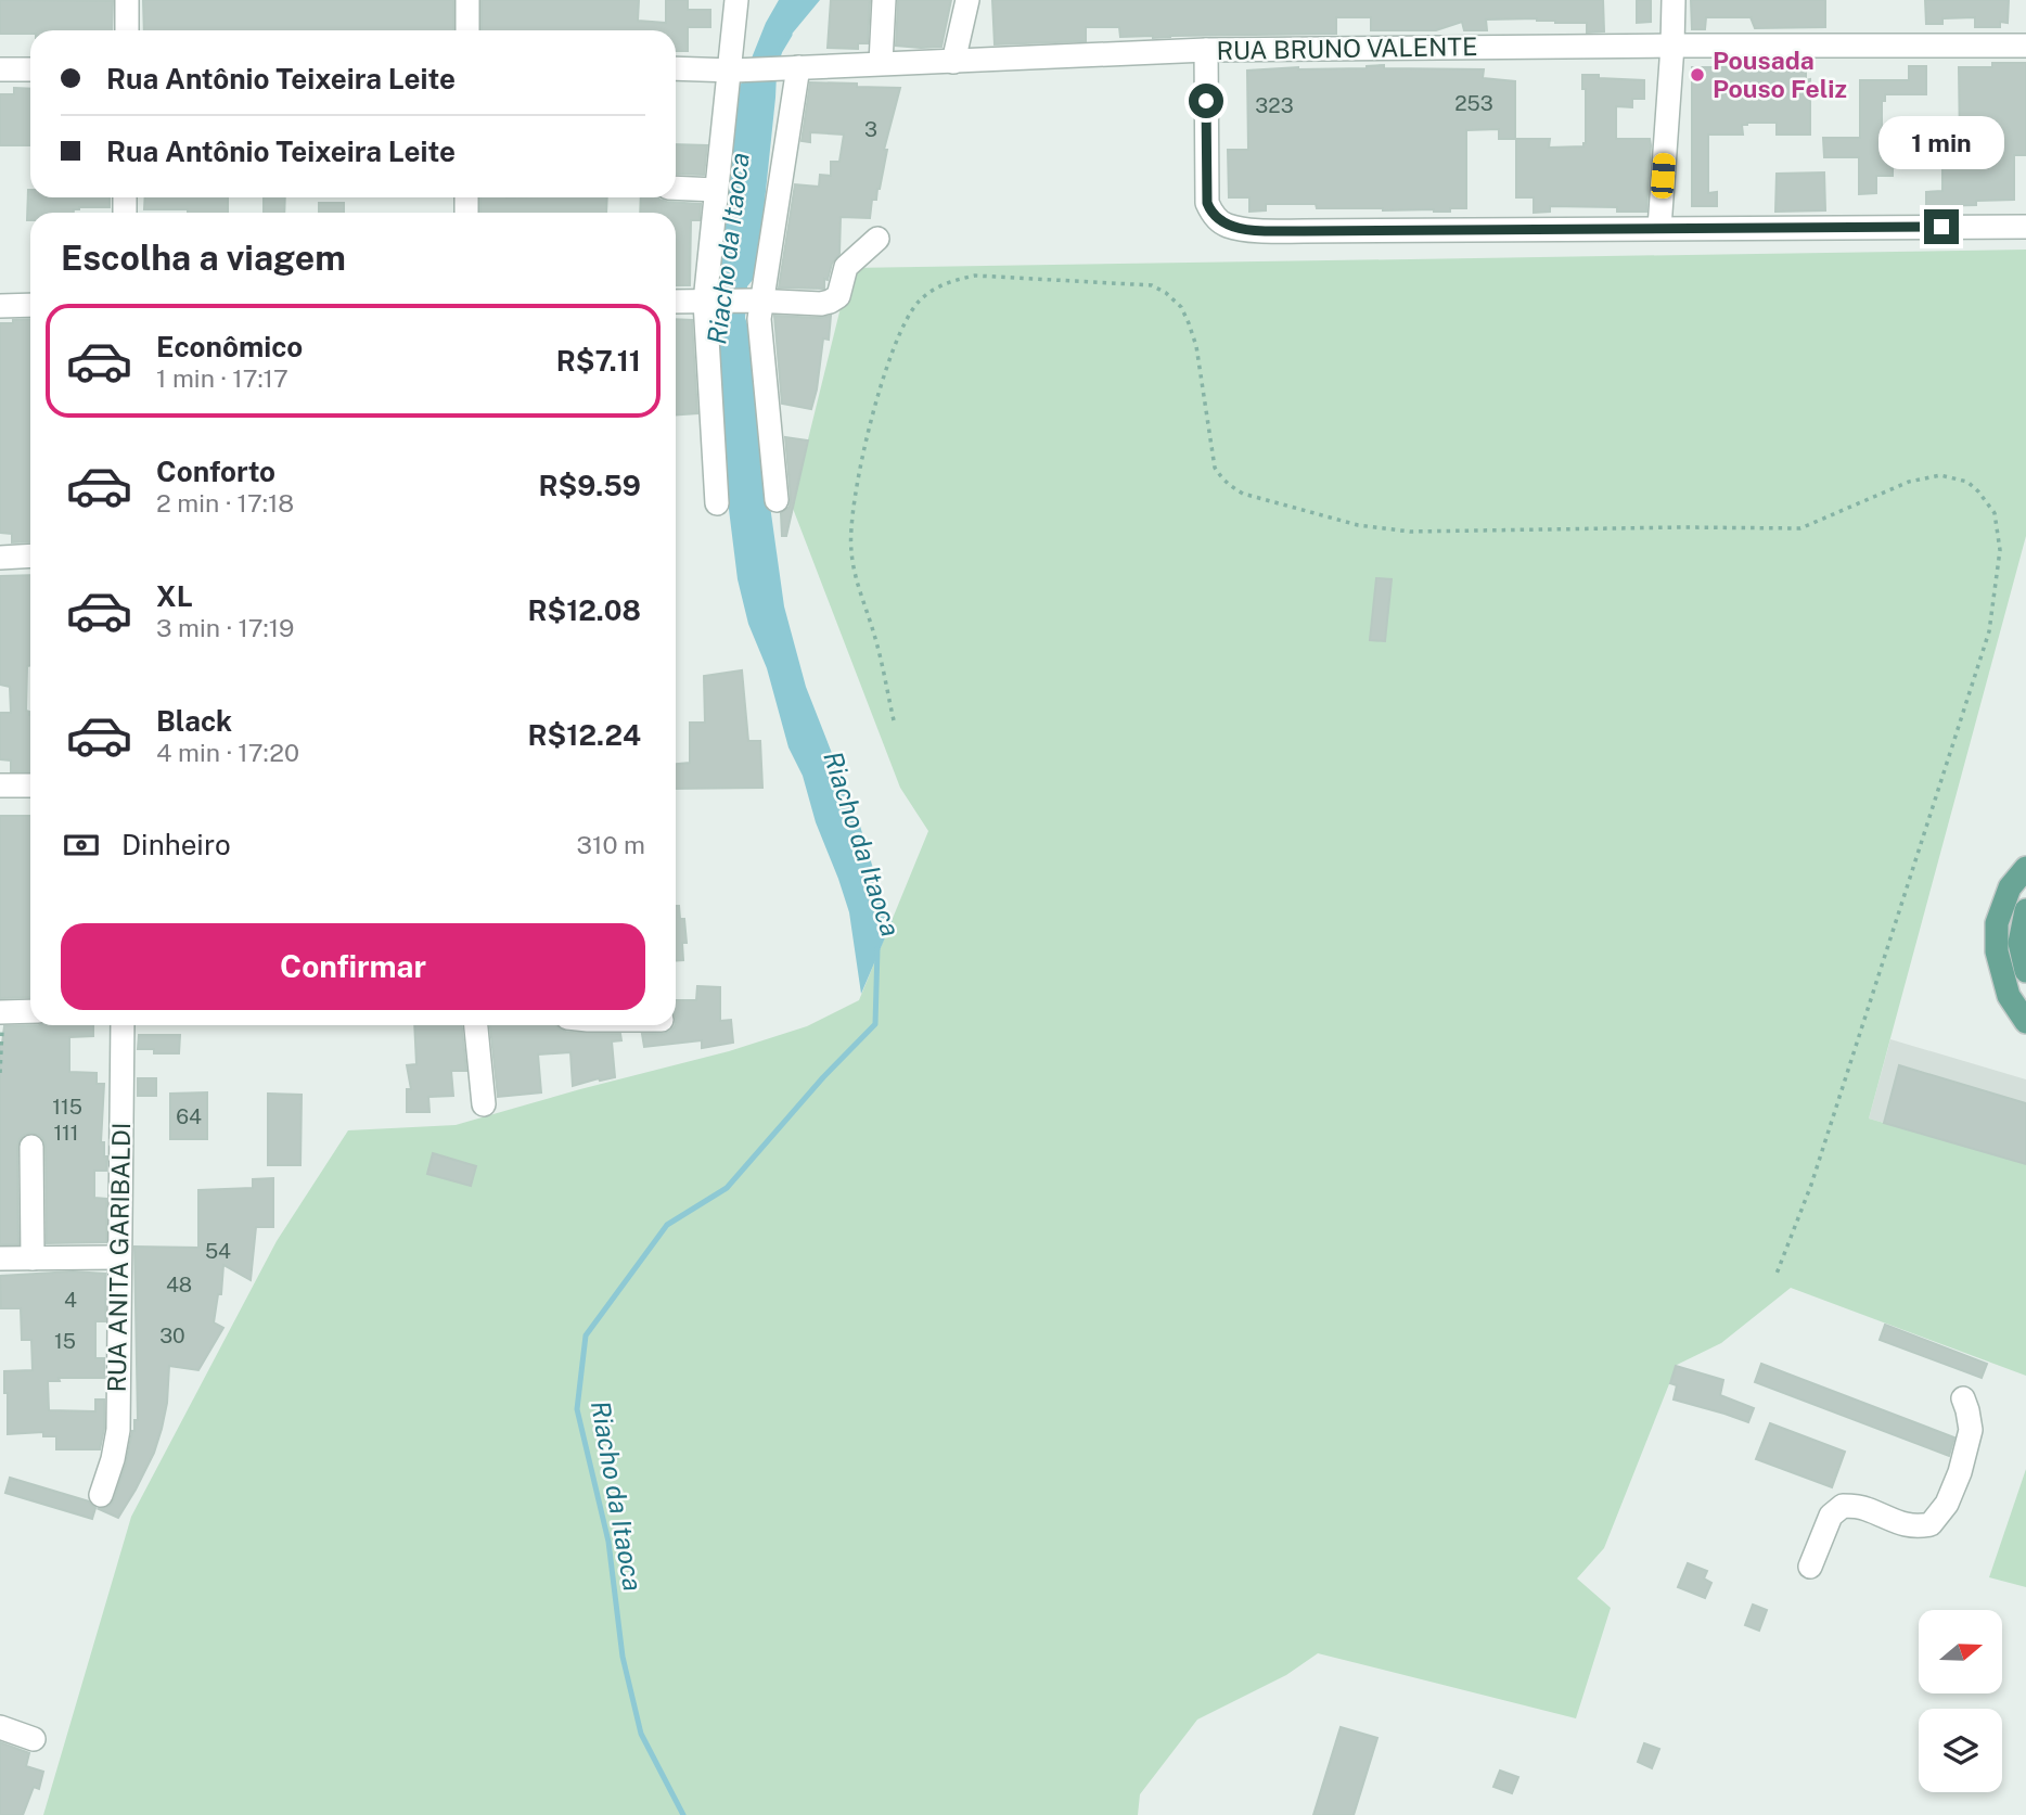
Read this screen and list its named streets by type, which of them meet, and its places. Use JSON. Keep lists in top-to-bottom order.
{
  "streets": {
    "street": ["RUA BRUNO VALENTE", "RUA ANITA GARIBALDI"]
  },
  "water": ["Riacho da Itaoca"],
  "places": ["Pousada Pouso Feliz"],
  "house_numbers": [
    "253",
    "323",
    "3",
    "115",
    "64",
    "111",
    "54",
    "48",
    "4",
    "30",
    "15"
  ],
  "north": "right",
  "page": {
    "banner": ["Rua Antônio Teixeira Leite", "Rua Antônio Teixeira Leite"],
    "bubble": "1 min",
    "heading": "Escolha a viagem",
    "list": [
      {
        "name": "Econômico",
        "note": "1 min · 17:17",
        "value": "R$7.11"
      },
      {
        "name": "Conforto",
        "note": "2 min · 17:18",
        "value": "R$9.59"
      },
      {
        "name": "XL",
        "note": "3 min · 17:19",
        "value": "R$12.08"
      },
      {
        "name": "Black",
        "note": "4 min · 17:20",
        "value": "R$12.24"
      }
    ],
    "pay": ["Dinheiro", "310 m"],
    "buttons": "Confirmar"
  }
}
